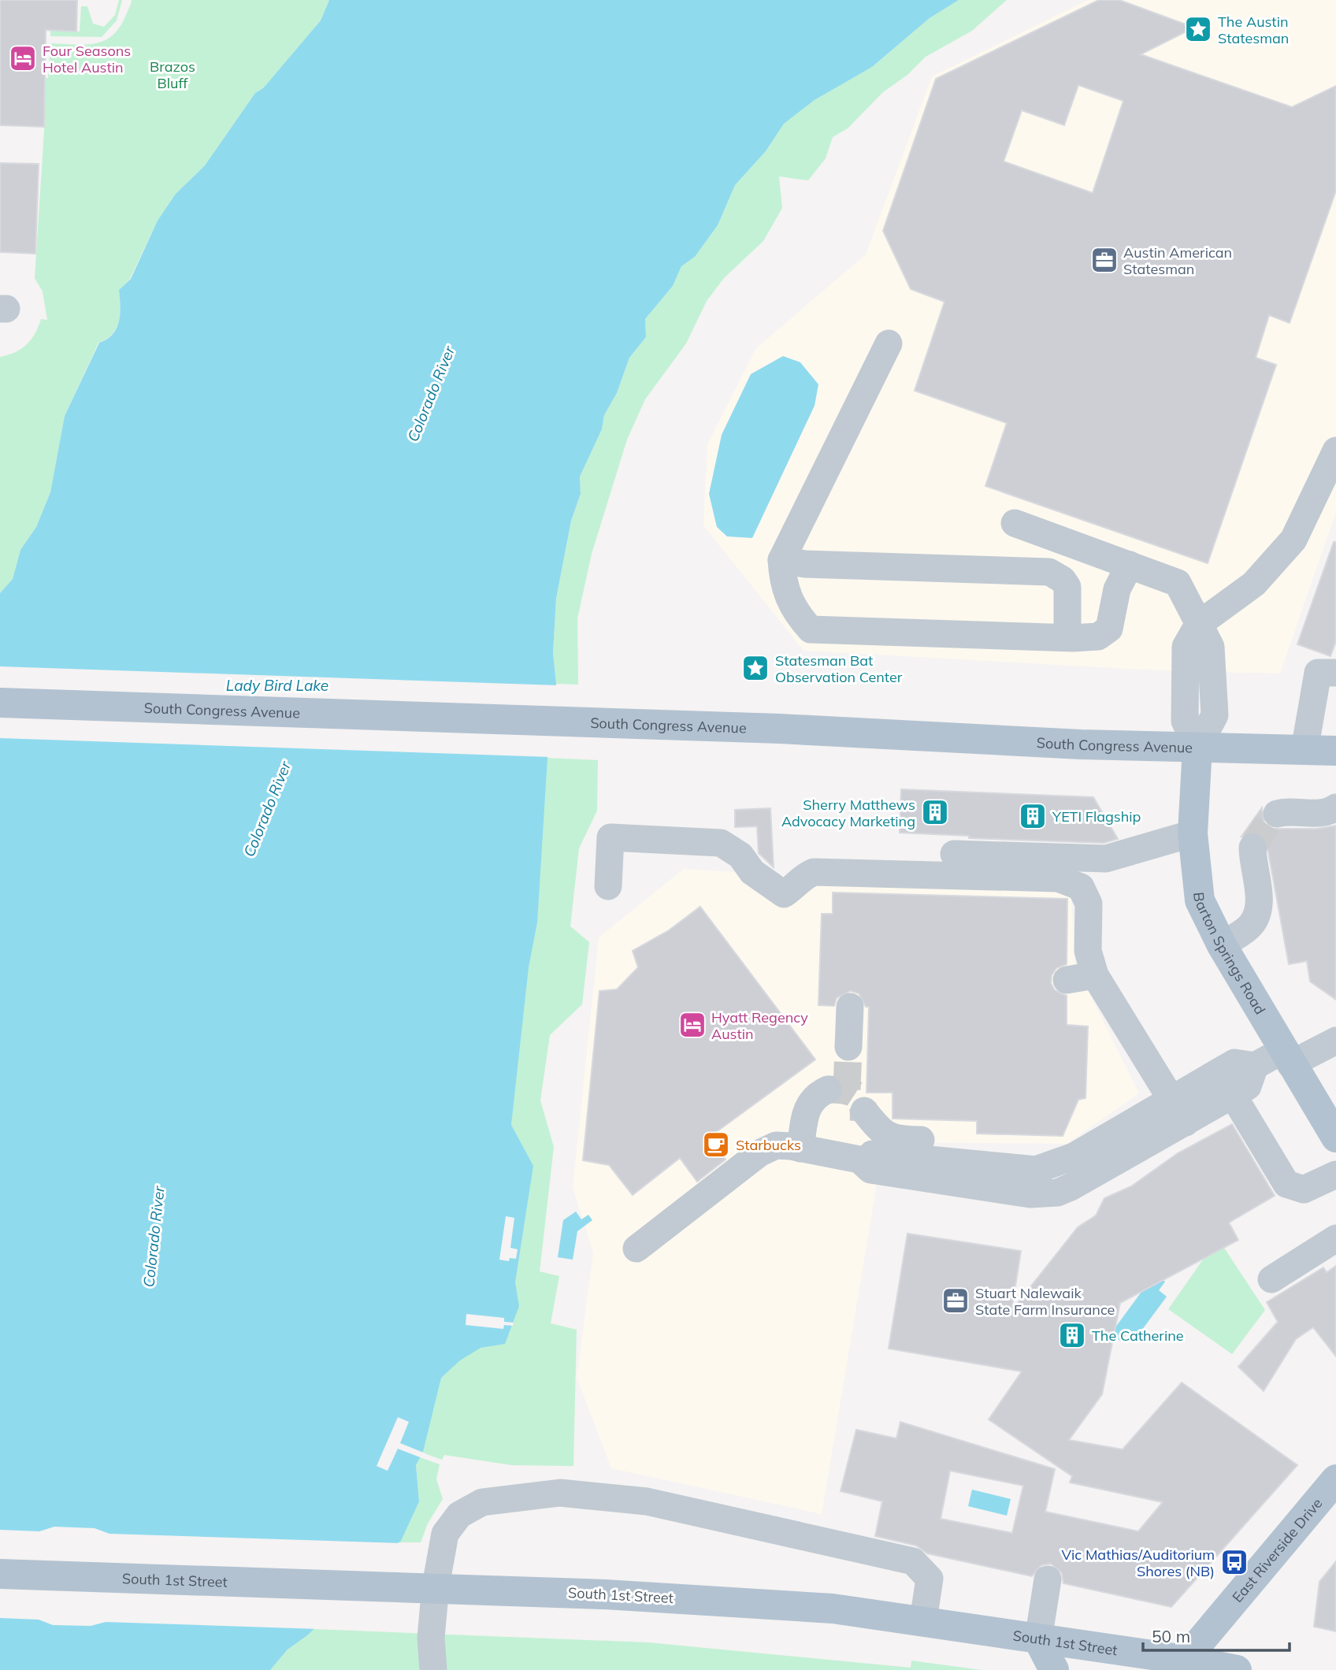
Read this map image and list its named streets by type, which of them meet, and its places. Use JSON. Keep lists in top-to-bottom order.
{
  "streets": {
    "main road": [
      "South Congress Avenue",
      "Barton Springs Road",
      "East Riverside Drive",
      "South 1st Street"
    ]
  },
  "crossings": [
    ["South Congress Avenue", "Barton Springs Road"],
    ["East Riverside Drive", "South 1st Street"]
  ],
  "water": ["Colorado River", "Lady Bird Lake"],
  "parks": ["Brazos Bluff"],
  "places": {
    "place": ["The Austin Statesman", "Statesman Bat Observation Center"],
    "hotel": ["Four Seasons Hotel Austin", "Hyatt Regency Austin"],
    "office": ["Austin American Statesman", "Stuart Nalewaik State Farm Insurance"],
    "building": ["Sherry Matthews Advocacy Marketing", "YETI Flagship", "The Catherine"],
    "cafe": ["Starbucks"],
    "bus stop": ["Vic Mathias/Auditorium Shores (NB)"]
  },
  "scale_bar": "50 m"
}
